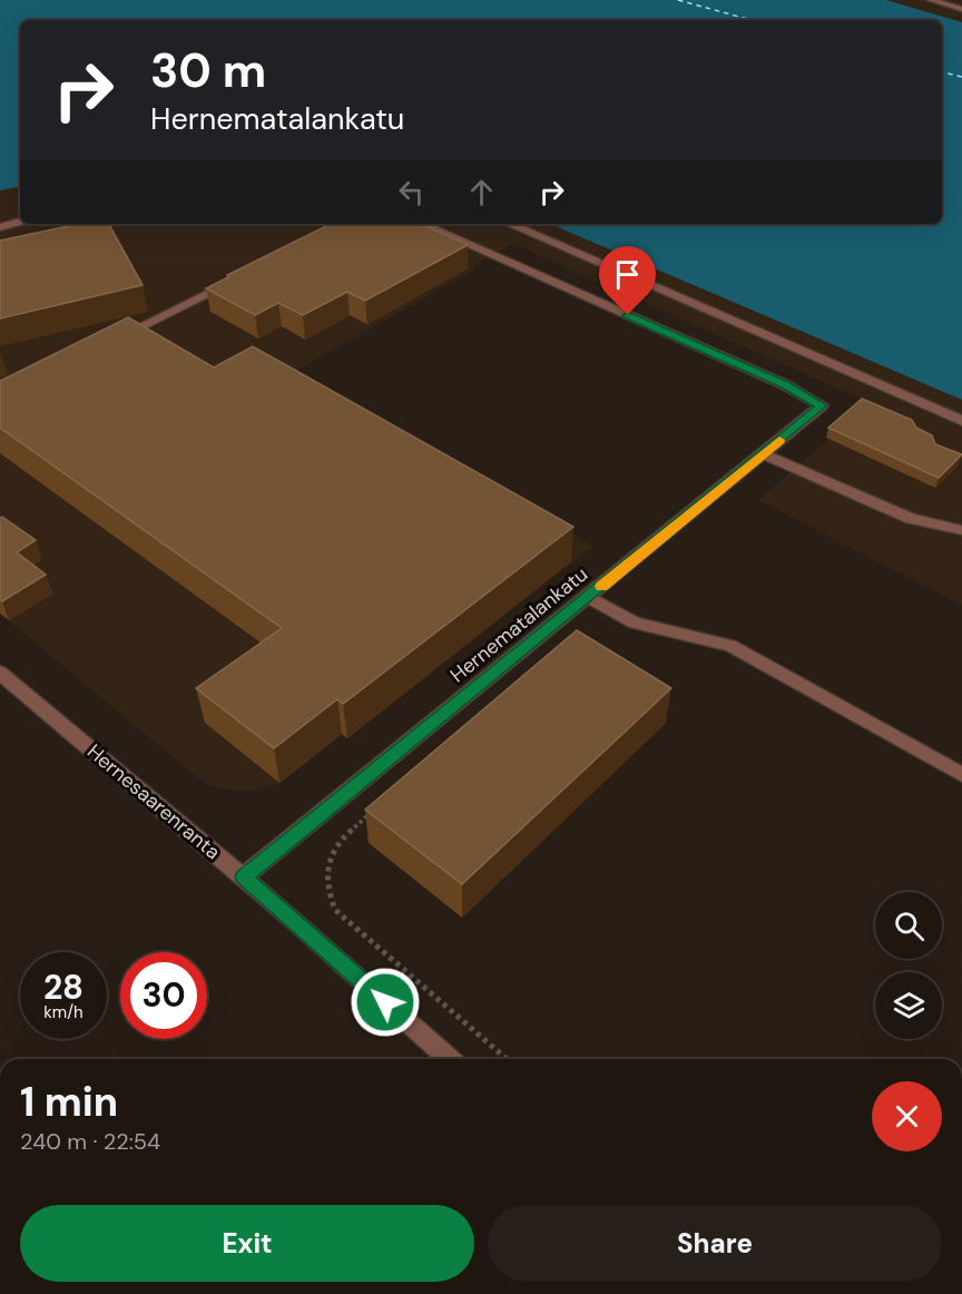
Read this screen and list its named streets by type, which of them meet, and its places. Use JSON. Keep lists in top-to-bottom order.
{
  "streets": {
    "street": ["Hernematalankatu", "Hernesaarenranta"]
  },
  "crossings": [
    ["Hernematalankatu", "Hernesaarenranta"]
  ],
  "page": {
    "turn": ["30 m", "Hernematalankatu"],
    "speed": "28 km/h",
    "limit": "30",
    "heading": ["1 min", "240 m · 22:54"],
    "buttons": ["Exit", "Share"]
  }
}
